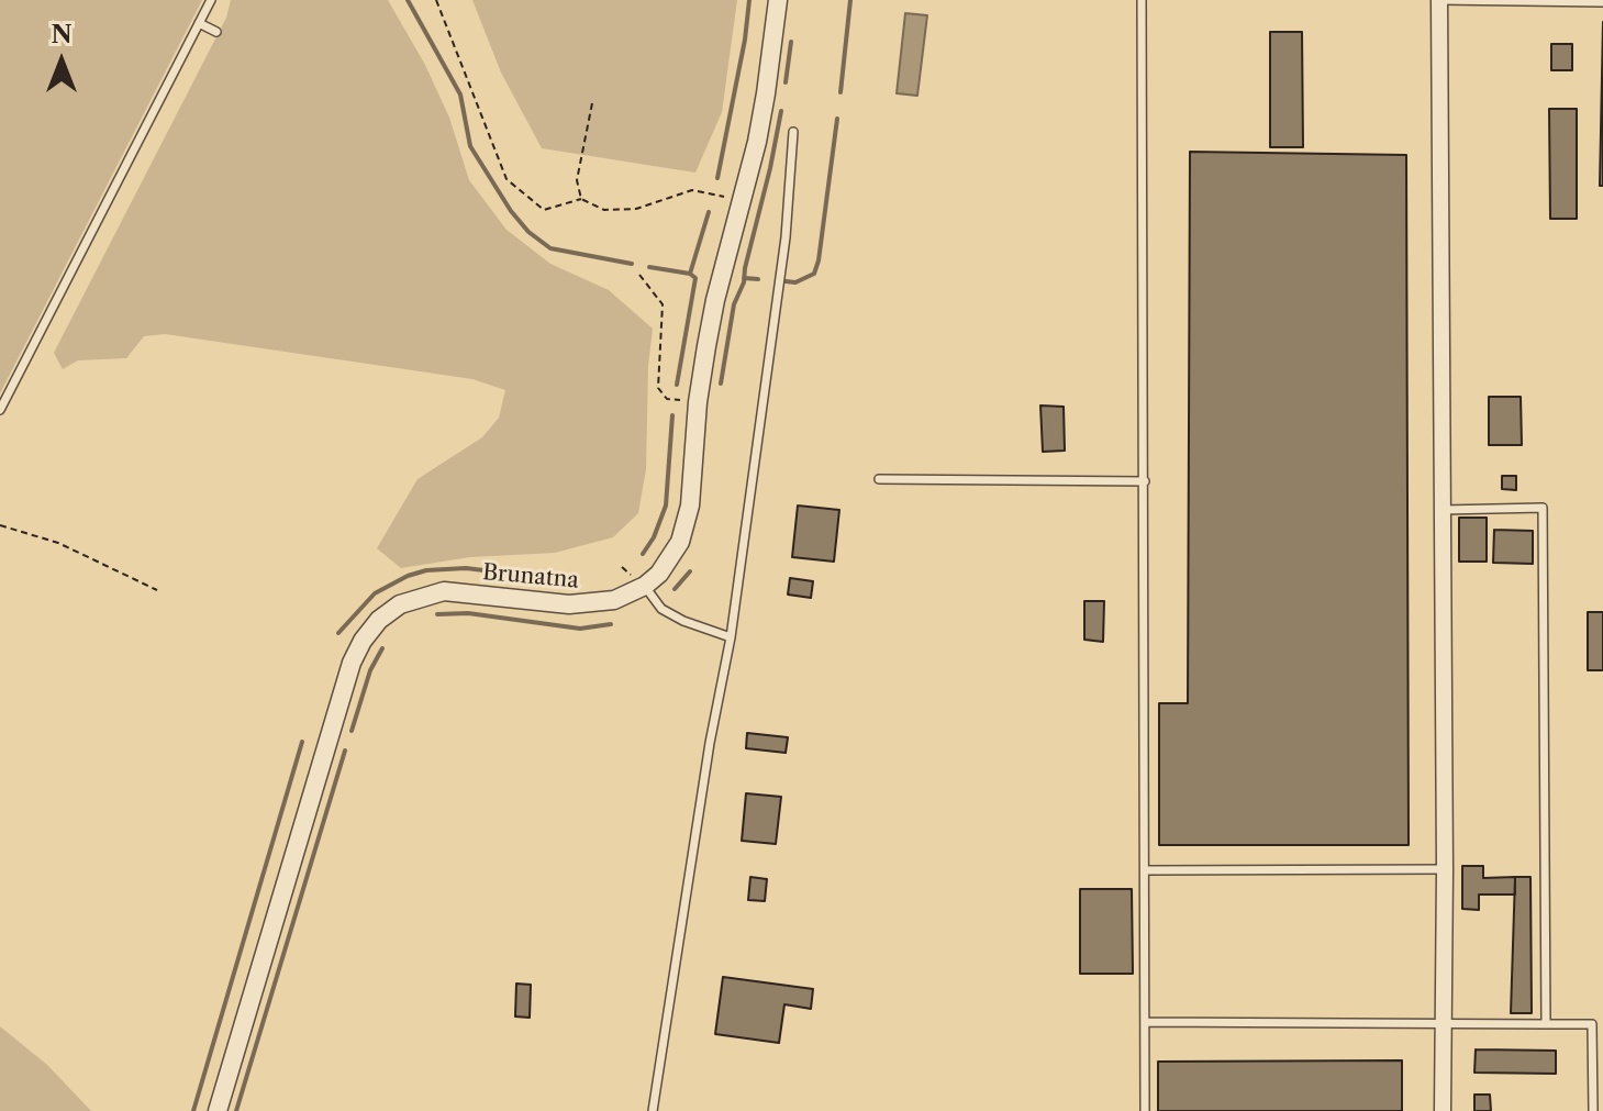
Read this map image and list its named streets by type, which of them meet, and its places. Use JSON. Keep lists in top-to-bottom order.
{
  "streets": {
    "street": ["Brunatna"]
  },
  "north": "top"
}
